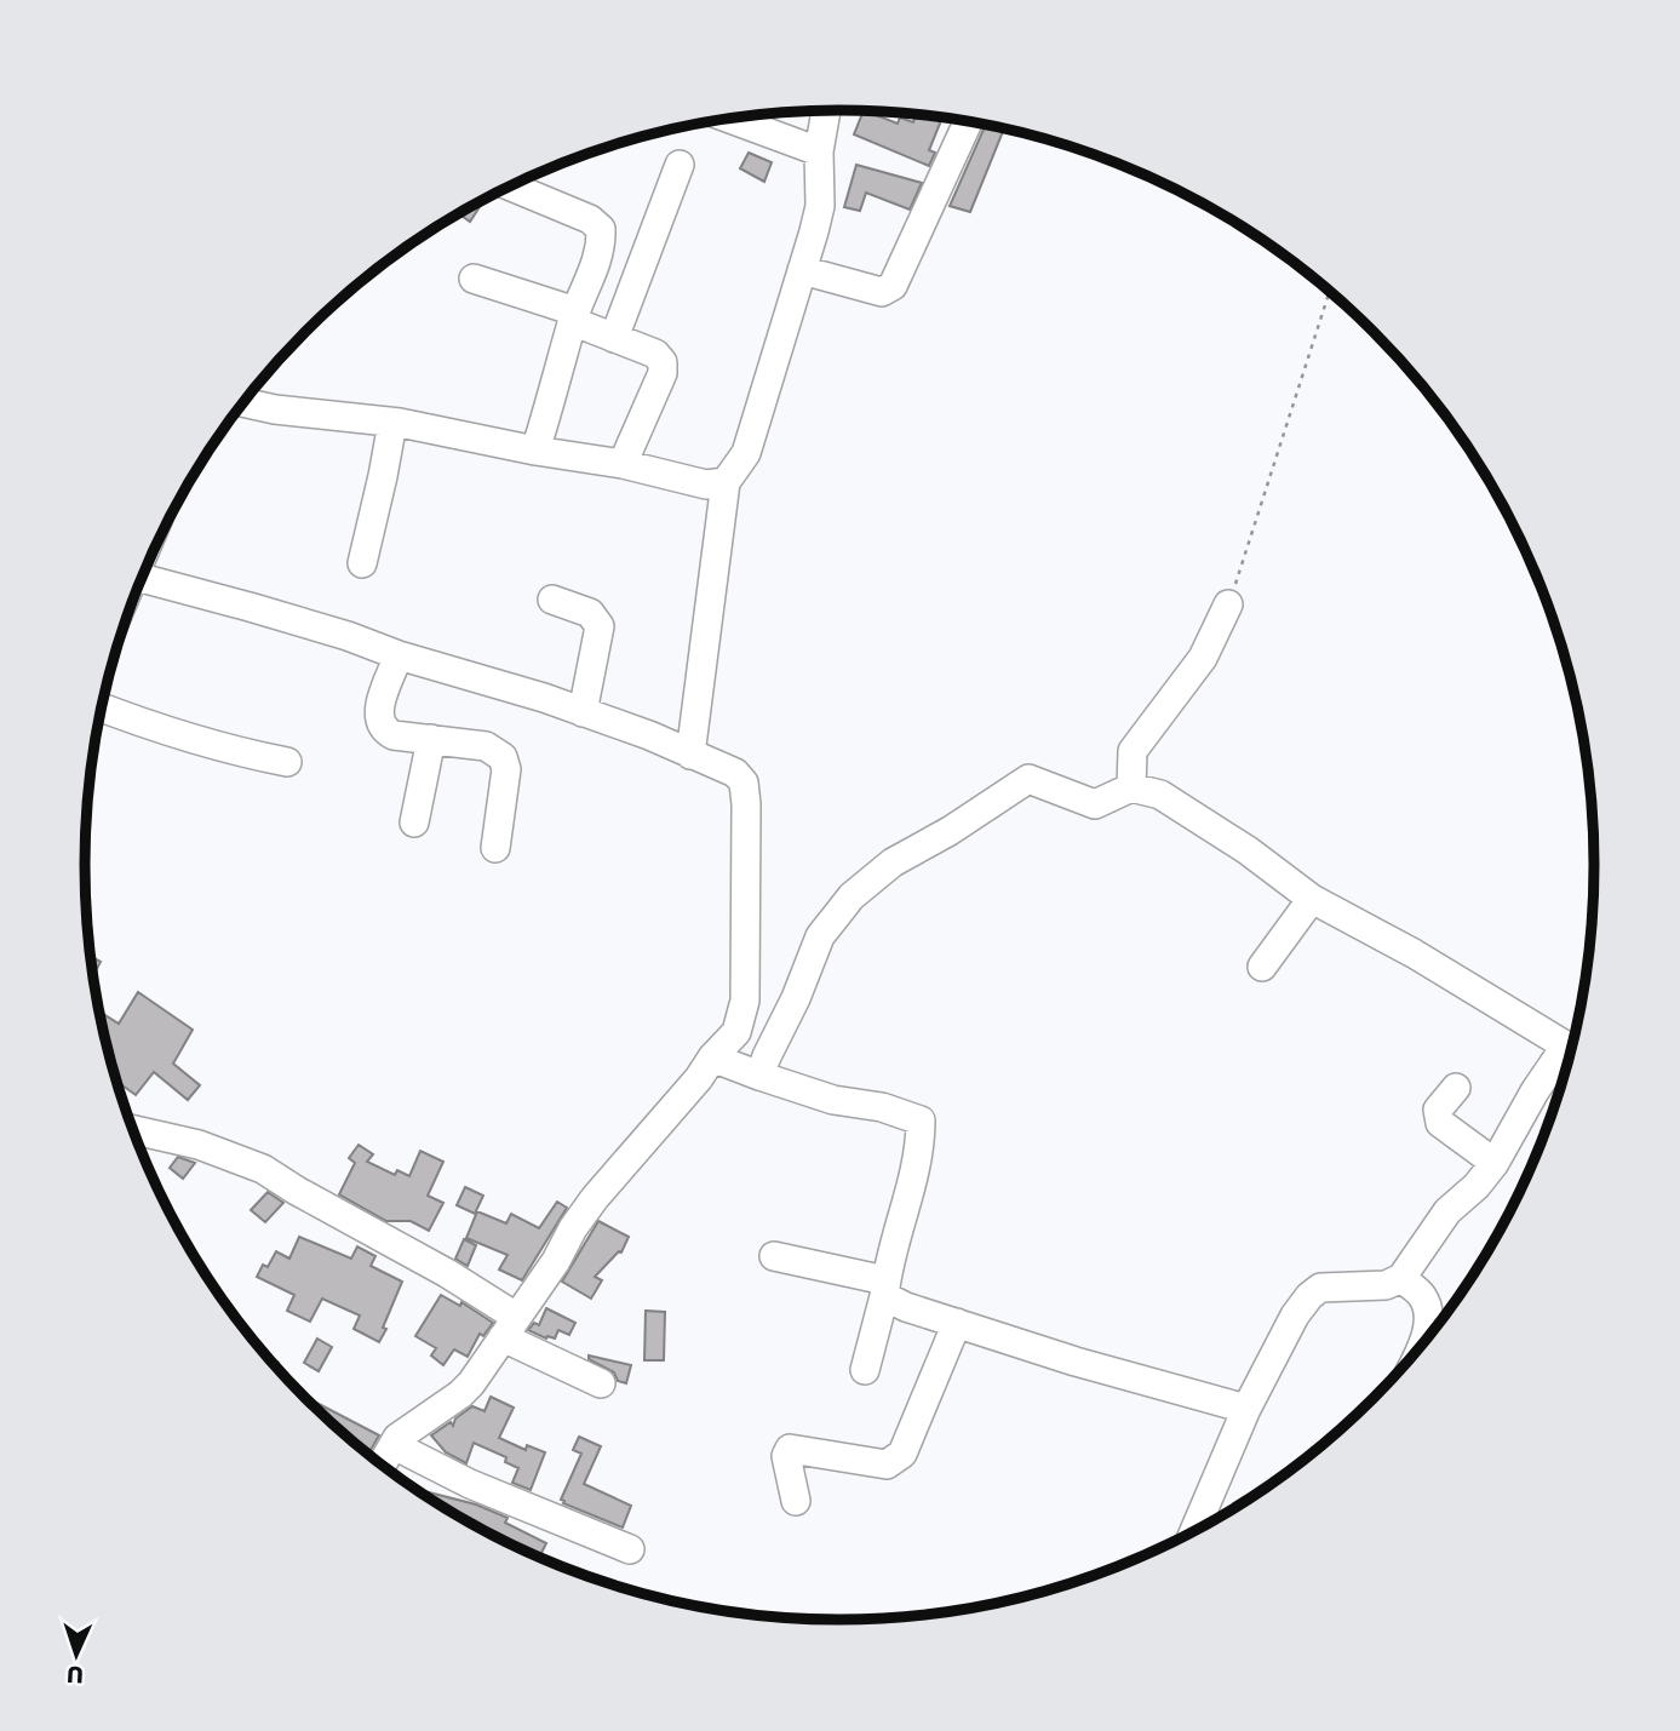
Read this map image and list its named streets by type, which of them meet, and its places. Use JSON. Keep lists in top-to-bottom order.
{
  "north": "bottom"
}
